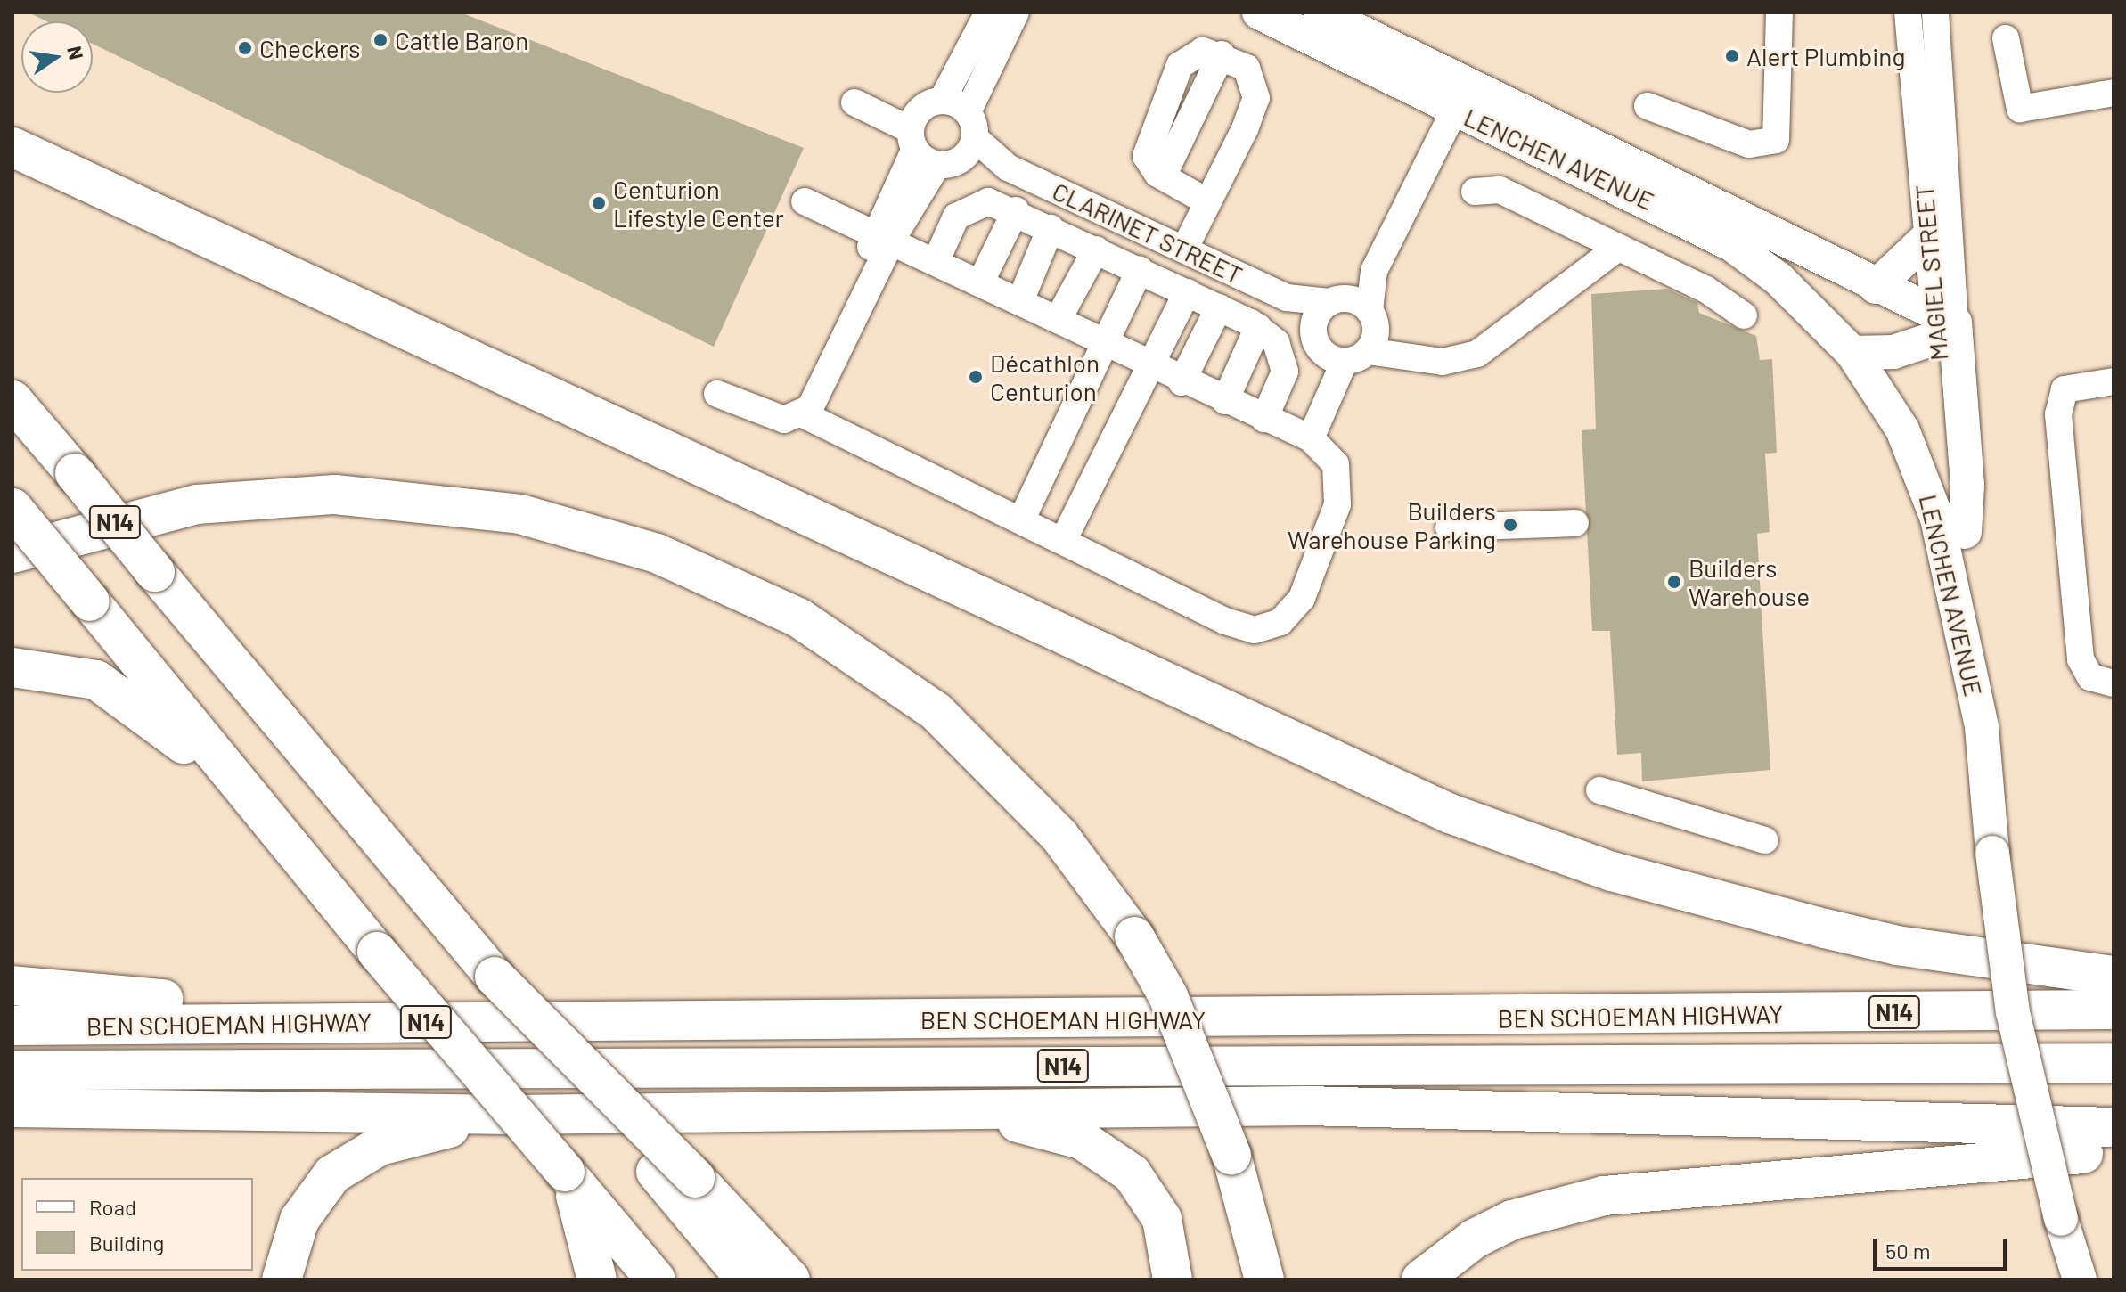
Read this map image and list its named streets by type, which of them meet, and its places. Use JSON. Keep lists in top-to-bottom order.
{
  "streets": {
    "highway": ["N14", "BEN SCHOEMAN HIGHWAY"],
    "main road": ["LENCHEN AVENUE", "MAGIEL STREET"],
    "street": ["CLARINET STREET"]
  },
  "crossings": [
    ["LENCHEN AVENUE", "MAGIEL STREET"]
  ],
  "places": [
    "Cattle Baron",
    "Checkers",
    "Alert Plumbing",
    "Centurion Lifestyle Center",
    "Décathlon Centurion",
    "Builders Warehouse Parking",
    "Builders Warehouse"
  ],
  "legend": ["Road", "Building"],
  "scale_bar": "50 m",
  "north": "right"
}
